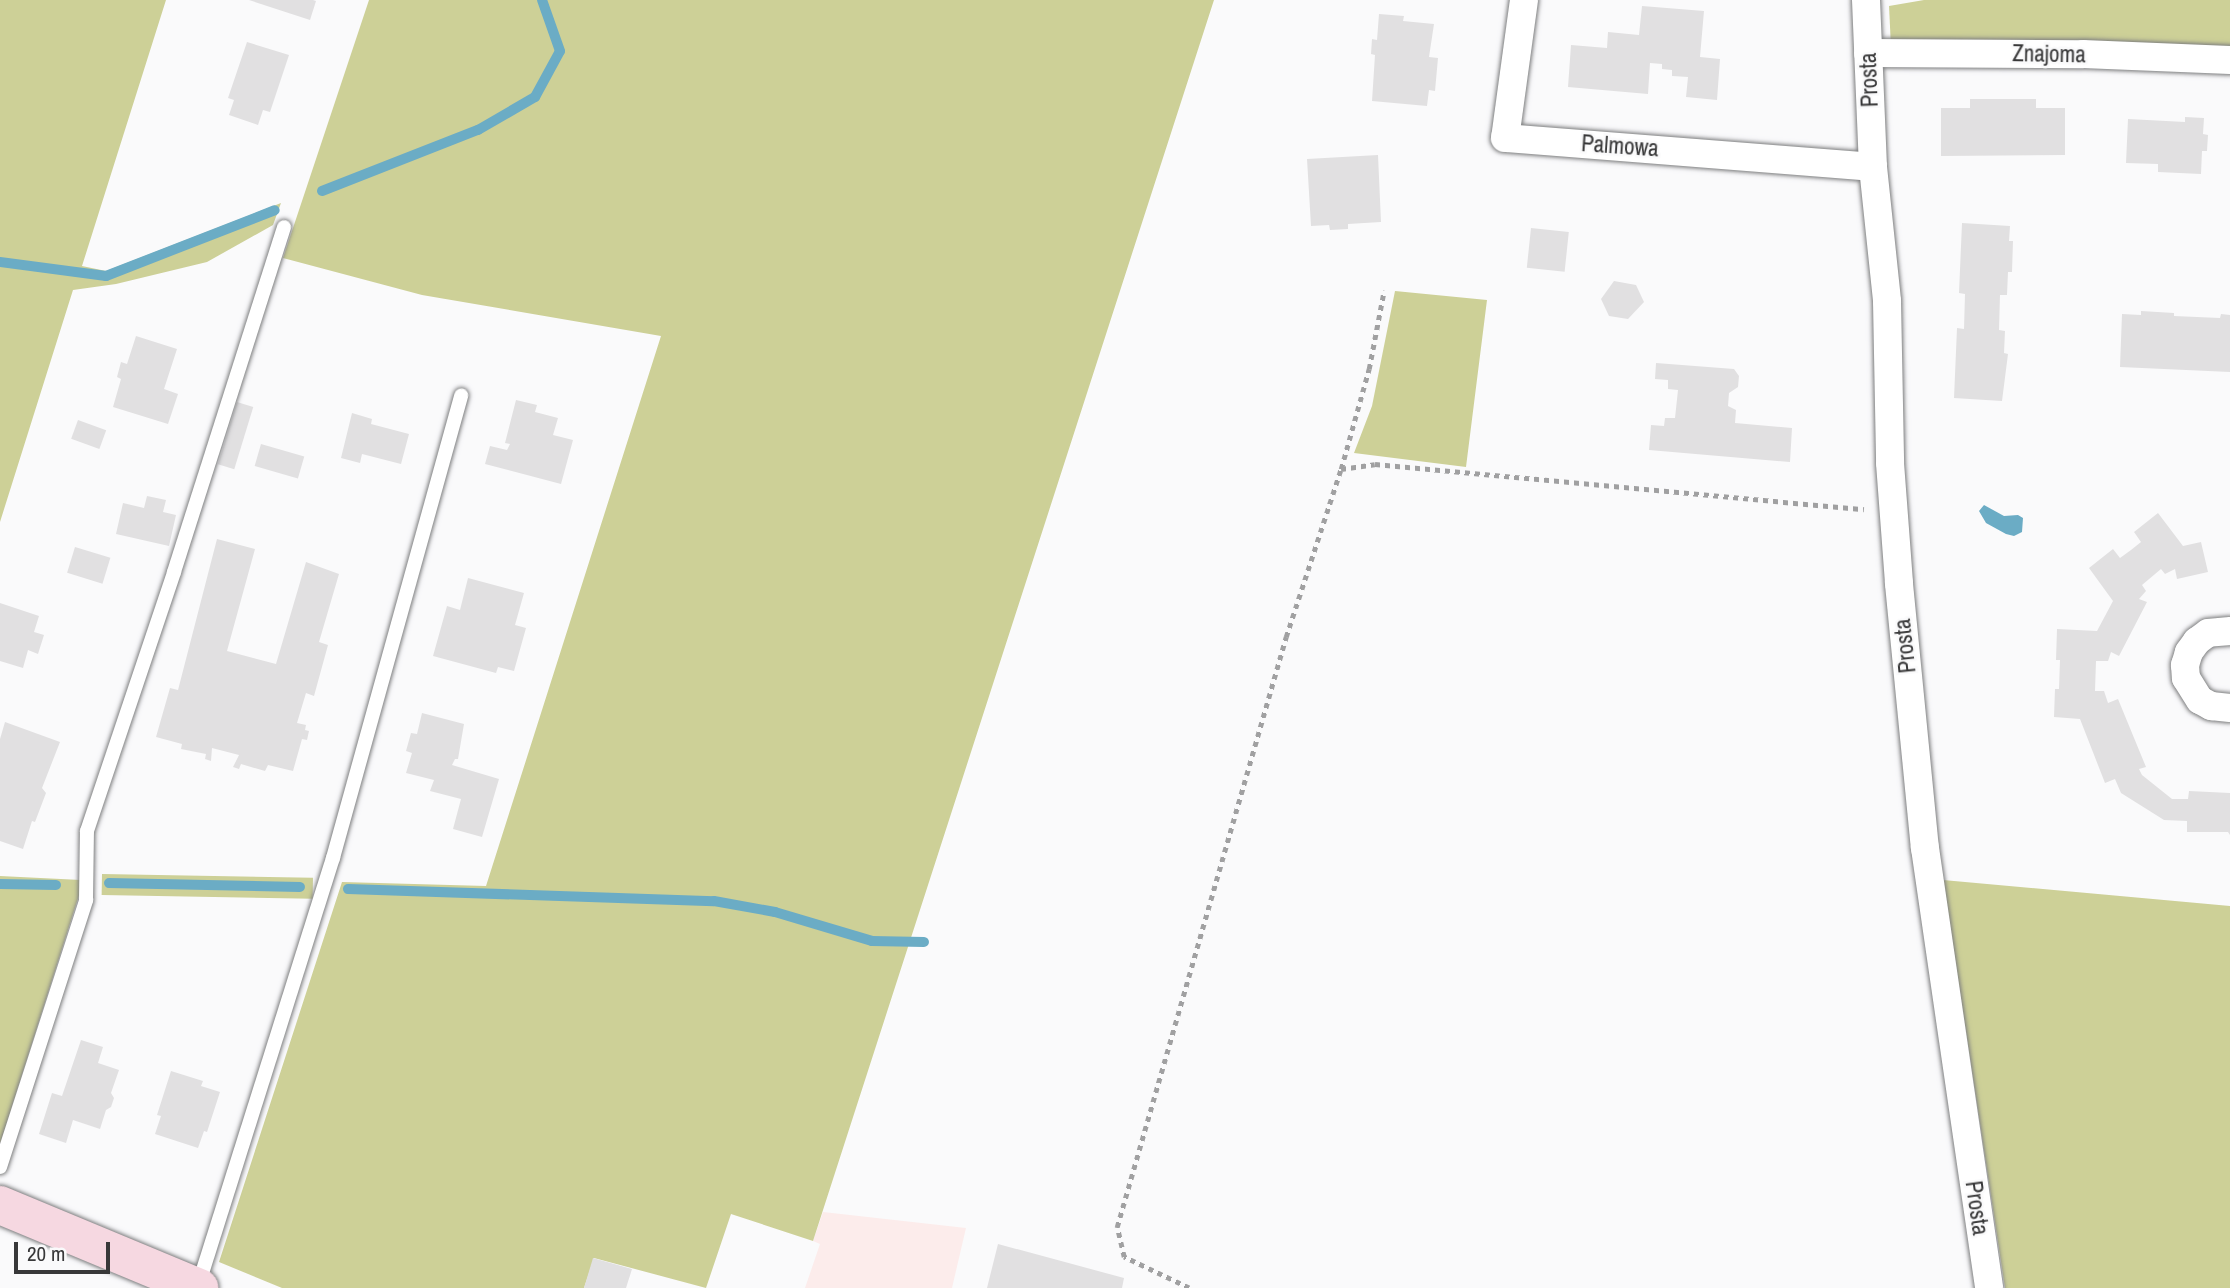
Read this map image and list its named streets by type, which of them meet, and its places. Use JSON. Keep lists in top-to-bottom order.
{
  "streets": {
    "street": ["Znajoma", "Prosta", "Palmowa"]
  },
  "crossings": [
    ["Znajoma", "Prosta"],
    ["Prosta", "Palmowa"]
  ],
  "scale_bar": "20 m"
}
